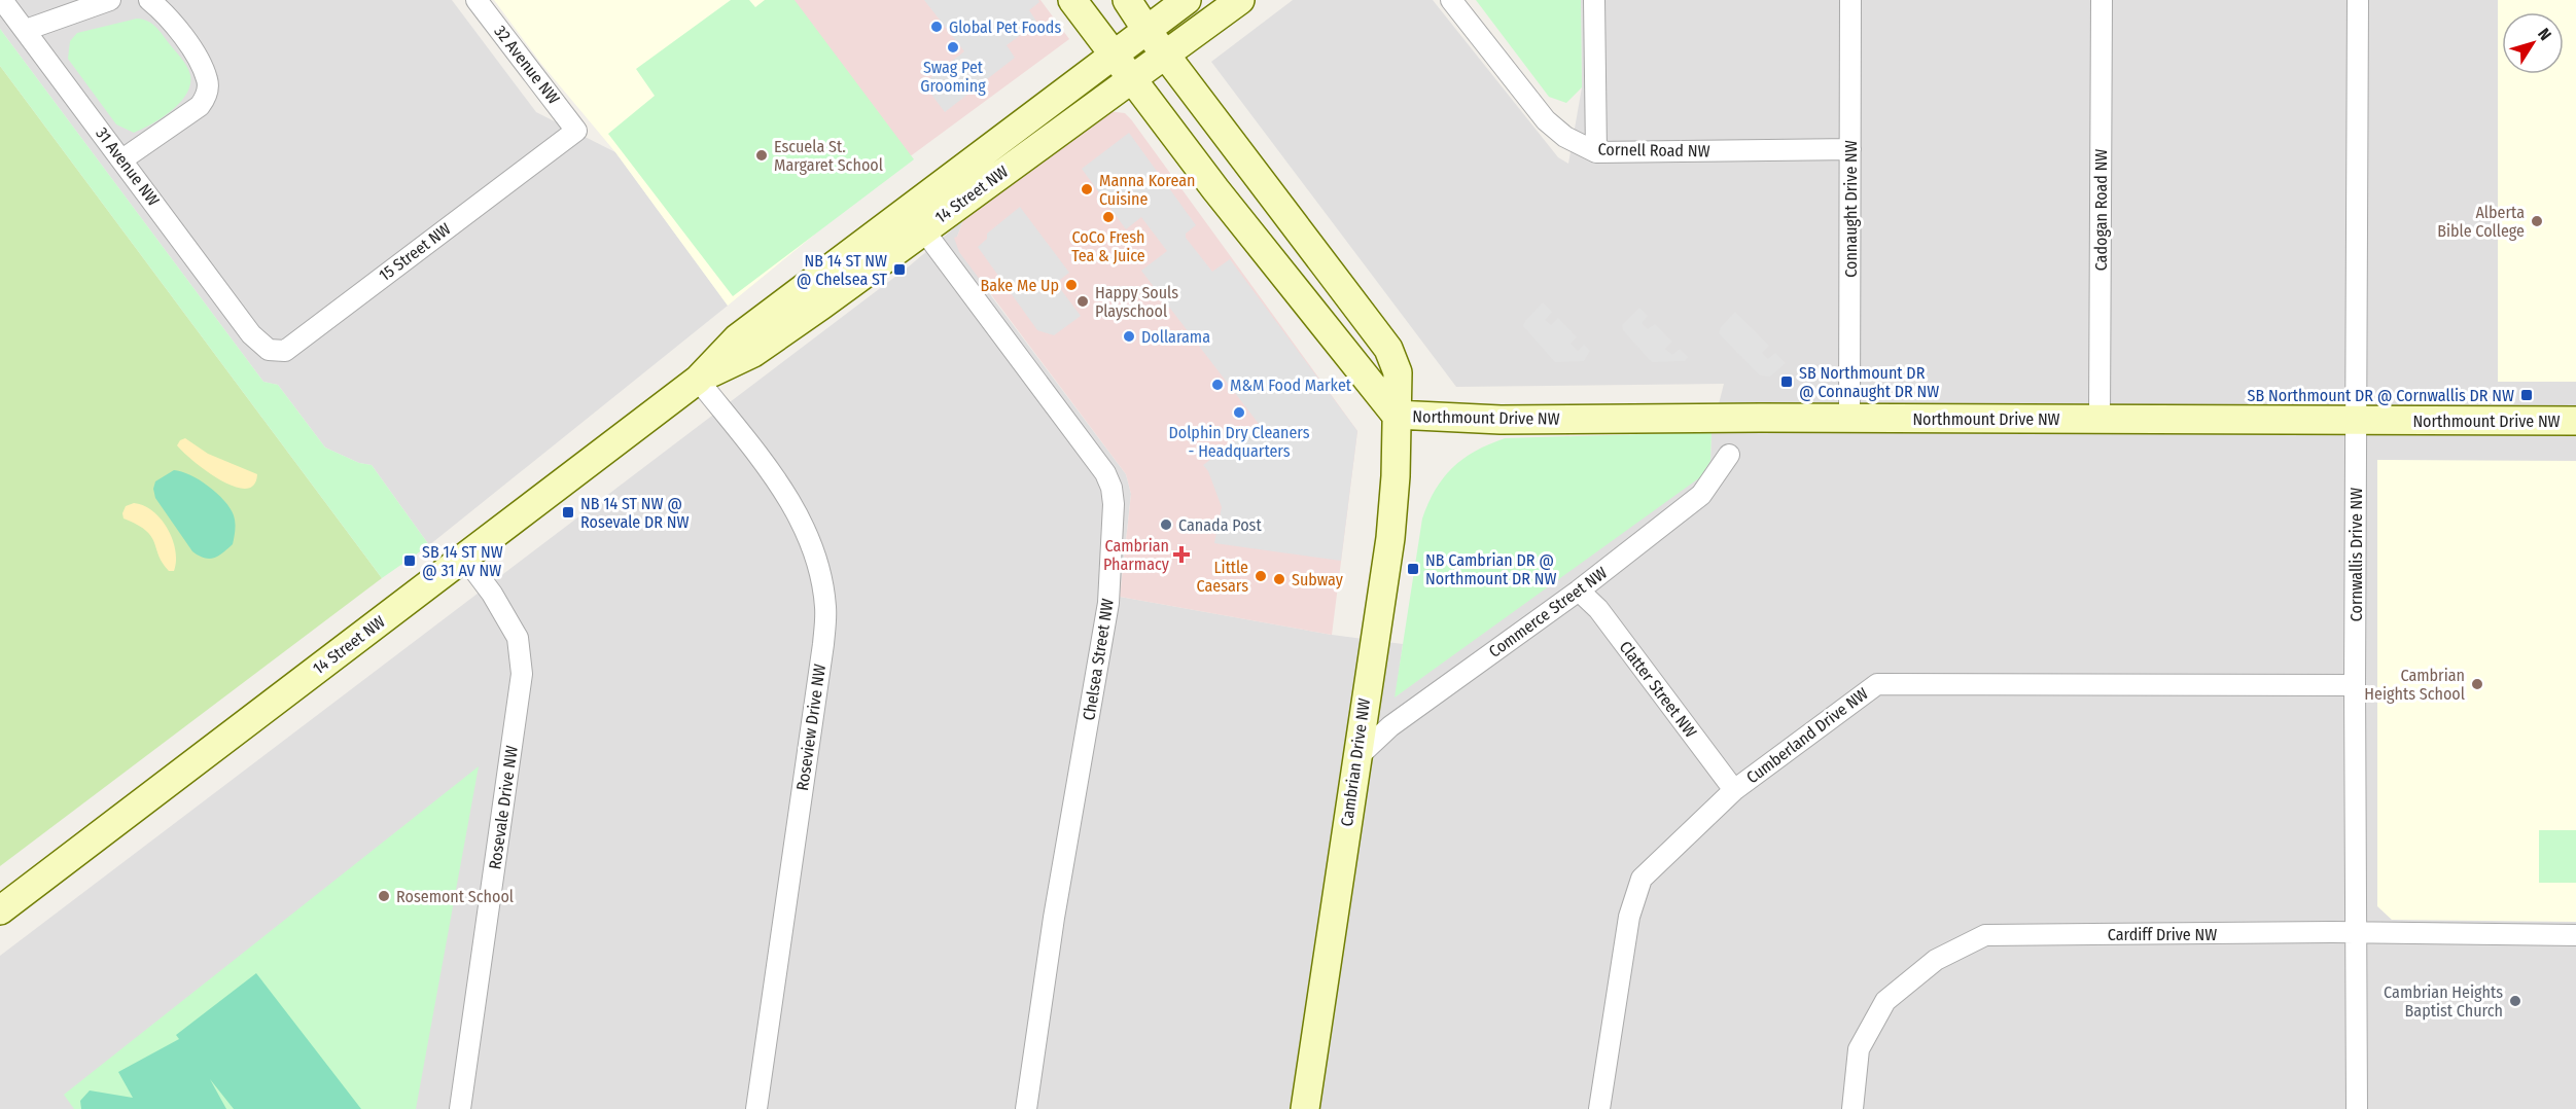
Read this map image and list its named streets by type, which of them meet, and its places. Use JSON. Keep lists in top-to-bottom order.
{
  "streets": {
    "street": [
      "32 Avenue NW",
      "Cornell Road NW",
      "31 Avenue NW",
      "14 Street NW",
      "Connaught Drive NW",
      "Cadogan Road NW",
      "15 Street NW",
      "Northmount Drive NW",
      "Cornwallis Drive NW",
      "Commerce Street NW",
      "Chelsea Street NW",
      "Clatter Street NW",
      "Roseview Drive NW",
      "Cumberland Drive NW",
      "Cambrian Drive NW",
      "Rosevale Drive NW",
      "Cardiff Drive NW"
    ]
  },
  "crossings": [
    ["32 Avenue NW", "15 Street NW"],
    ["Cornell Road NW", "Connaught Drive NW"],
    ["31 Avenue NW", "15 Street NW"],
    ["14 Street NW", "Northmount Drive NW"],
    ["14 Street NW", "Chelsea Street NW"],
    ["14 Street NW", "Roseview Drive NW"],
    ["14 Street NW", "Rosevale Drive NW"],
    ["Connaught Drive NW", "Northmount Drive NW"],
    ["Cadogan Road NW", "Northmount Drive NW"],
    ["Northmount Drive NW", "Cornwallis Drive NW"],
    ["Northmount Drive NW", "Cambrian Drive NW"],
    ["Cornwallis Drive NW", "Cumberland Drive NW"],
    ["Cornwallis Drive NW", "Cardiff Drive NW"],
    ["Commerce Street NW", "Clatter Street NW"],
    ["Commerce Street NW", "Cambrian Drive NW"],
    ["Clatter Street NW", "Cumberland Drive NW"]
  ],
  "places": {
    "other": [
      "Global Pet Foods",
      "Swag Pet Grooming",
      "Escuela St. Margaret School",
      "Manna Korean Cuisine",
      "CoCo Fresh Tea & Juice",
      "Alberta Bible College",
      "Bake Me Up",
      "Happy Souls Playschool",
      "Dollarama",
      "M&M Food Market",
      "Dolphin Dry Cleaners - Headquarters",
      "Canada Post",
      "Little Caesars",
      "Subway",
      "Cambrian Heights School",
      "Rosemont School",
      "Cambrian Heights Baptist Church"
    ],
    "transit": [
      "NB 14 ST NW @ Chelsea ST",
      "SB Northmount DR @ Connaught DR NW",
      "SB Northmount DR @ Cornwallis DR NW",
      "NB 14 ST NW @ Rosevale DR NW",
      "SB 14 ST NW @ 31 AV NW",
      "NB Cambrian DR @ Northmount DR NW"
    ],
    "health": ["Cambrian Pharmacy"]
  },
  "north": "top right"
}
